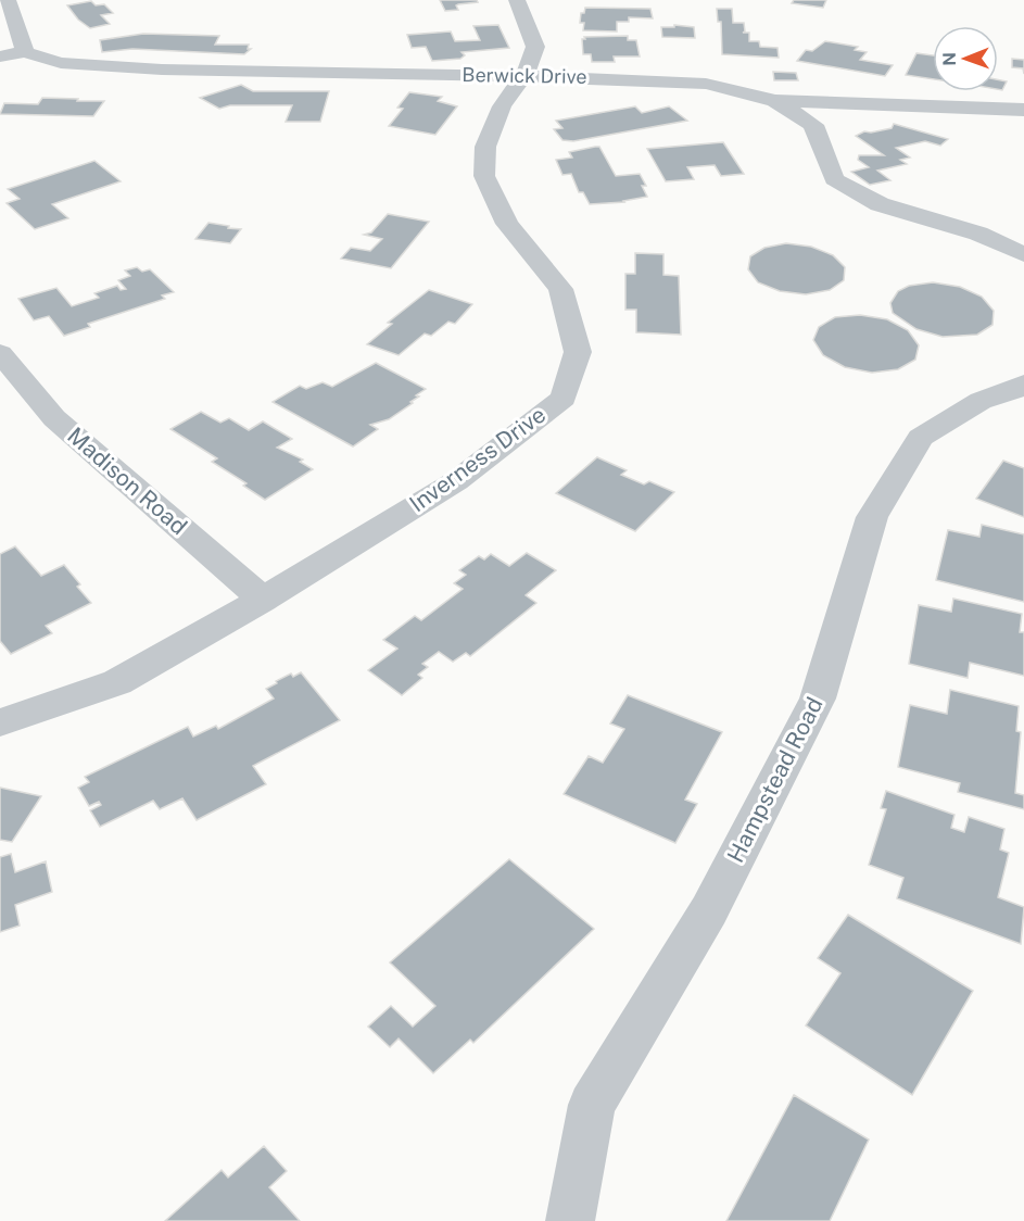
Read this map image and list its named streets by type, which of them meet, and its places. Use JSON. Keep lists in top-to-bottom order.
{
  "streets": {
    "street": [
      "Berwick Drive",
      "Inverness Drive",
      "Madison Road",
      "Hampstead Road"
    ]
  },
  "crossings": [
    ["Berwick Drive", "Inverness Drive"],
    ["Inverness Drive", "Madison Road"]
  ],
  "north": "left"
}
